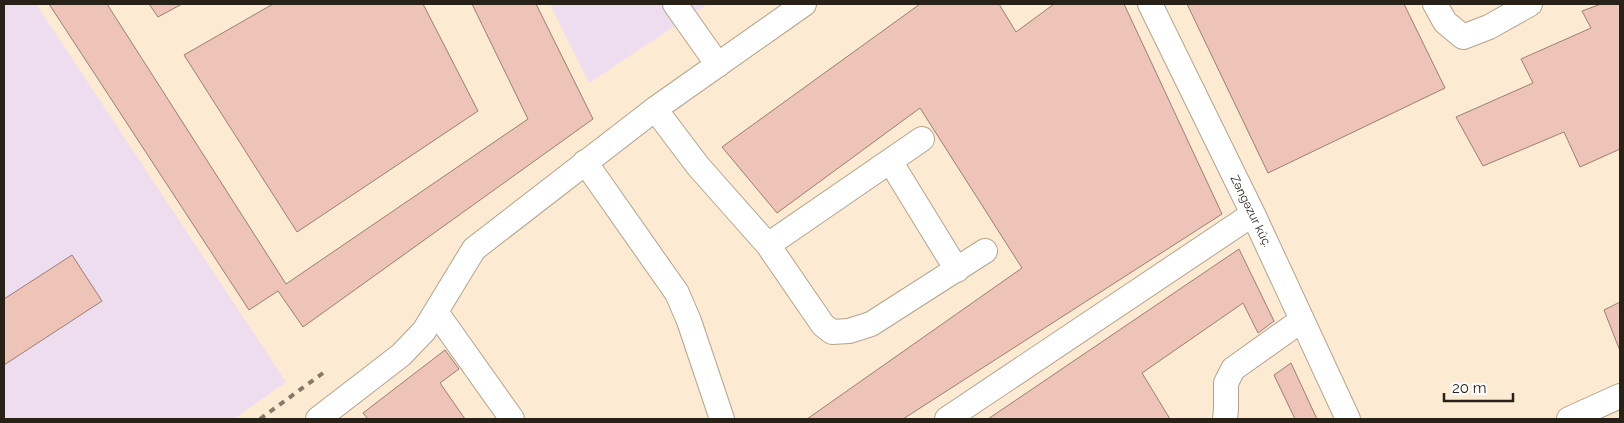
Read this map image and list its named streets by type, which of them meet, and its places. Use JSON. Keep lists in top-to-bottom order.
{
  "streets": {
    "street": ["Zəngəzur küç."]
  },
  "scale_bar": "20 m"
}
